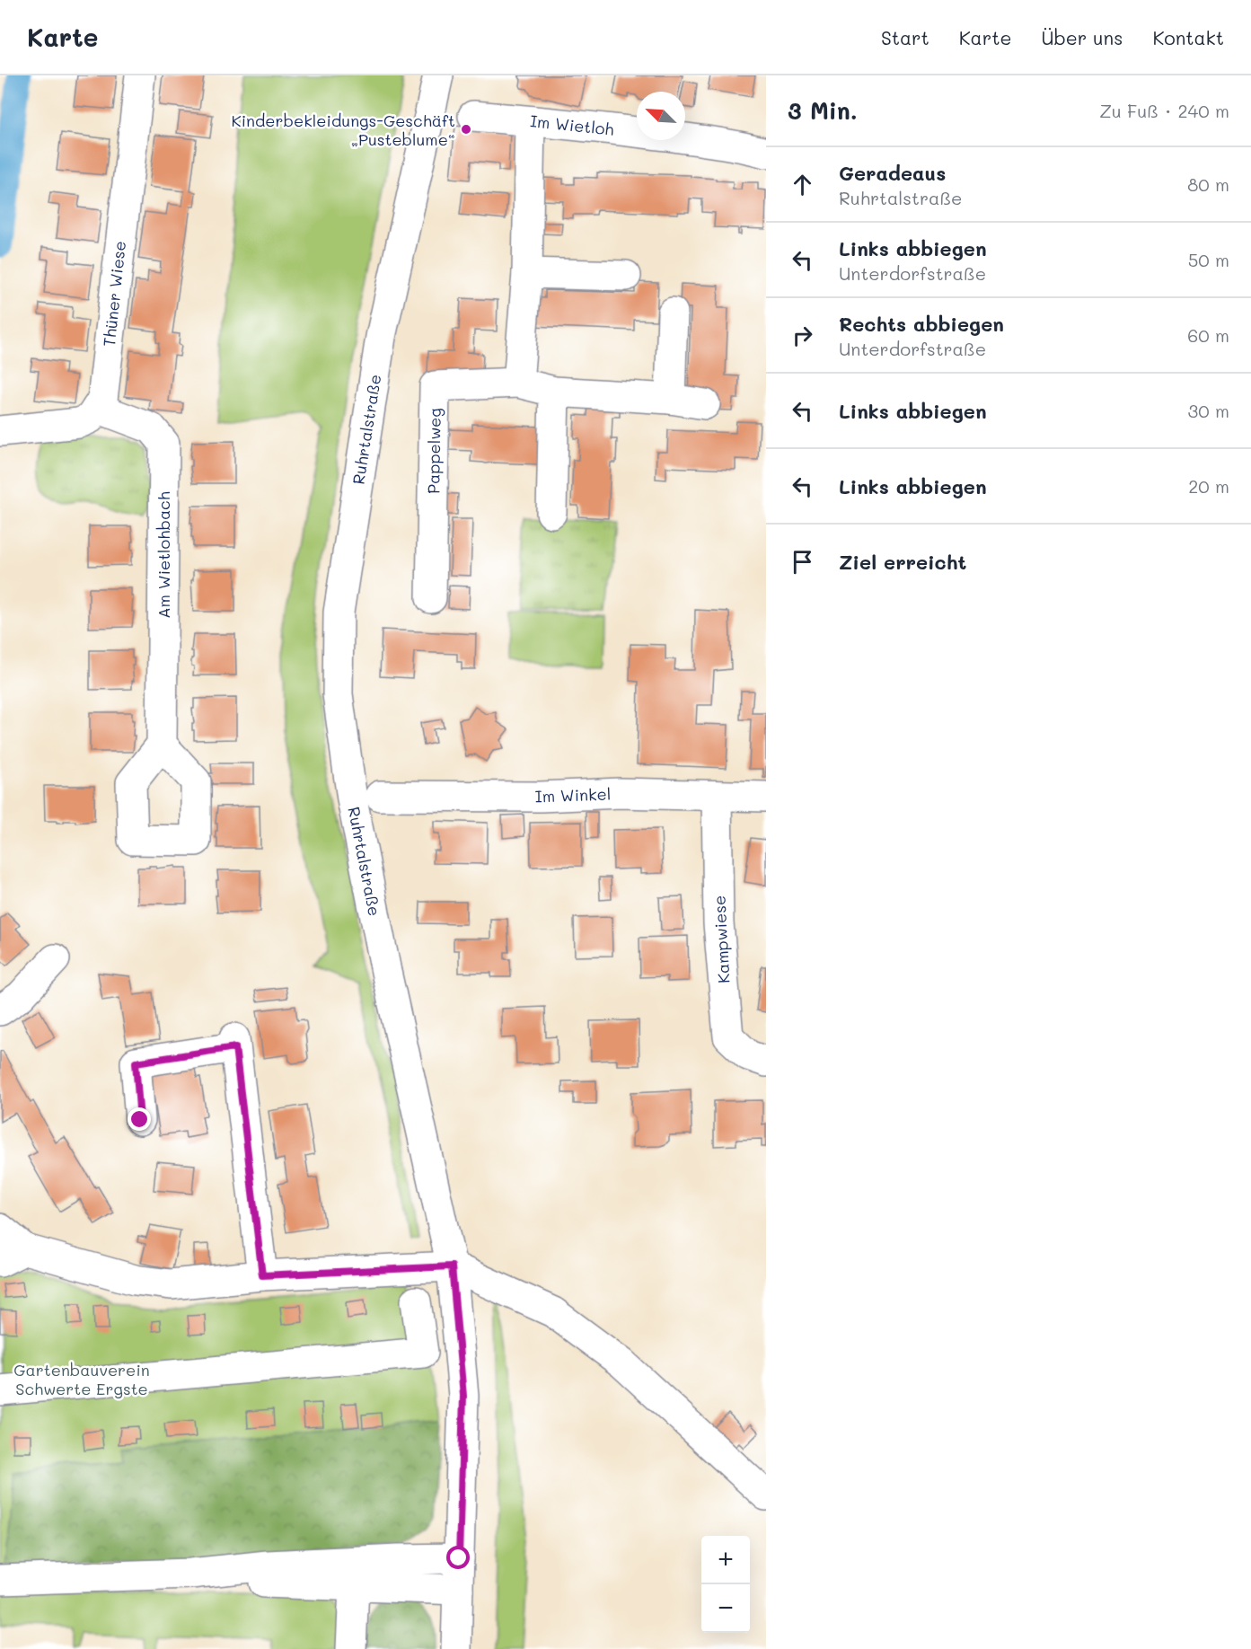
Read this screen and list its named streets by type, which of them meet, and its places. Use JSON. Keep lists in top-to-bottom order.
{
  "streets": {
    "street": [
      "Im Wietloh",
      "Thüner Wiese",
      "Ruhrtalstraße",
      "Pappelweg",
      "Am Wietlohbach",
      "Im Winkel",
      "Kampwiese"
    ]
  },
  "crossings": [
    ["Thüner Wiese", "Am Wietlohbach"],
    ["Im Winkel", "Kampwiese"]
  ],
  "parks": ["Gartenbauverein Schwerte Ergste"],
  "places": ["Kinderbekleidungs-Geschäft „Pusteblume“"],
  "north": "top left",
  "page": {
    "header": "Karte",
    "nav": [
      "Start",
      "Karte",
      "Über uns",
      "Kontakt"
    ],
    "heading": ["3 Min.", "Zu Fuß · 240 m"],
    "list": [
      ["Geradeaus", "Ruhrtalstraße", "80 m"],
      ["Links abbiegen", "Unterdorfstraße", "50 m"],
      ["Rechts abbiegen", "Unterdorfstraße", "60 m"],
      ["Links abbiegen", "30 m"],
      ["Links abbiegen", "20 m"],
      "Ziel erreicht"
    ],
    "map_buttons": ["+", "−"]
  }
}
